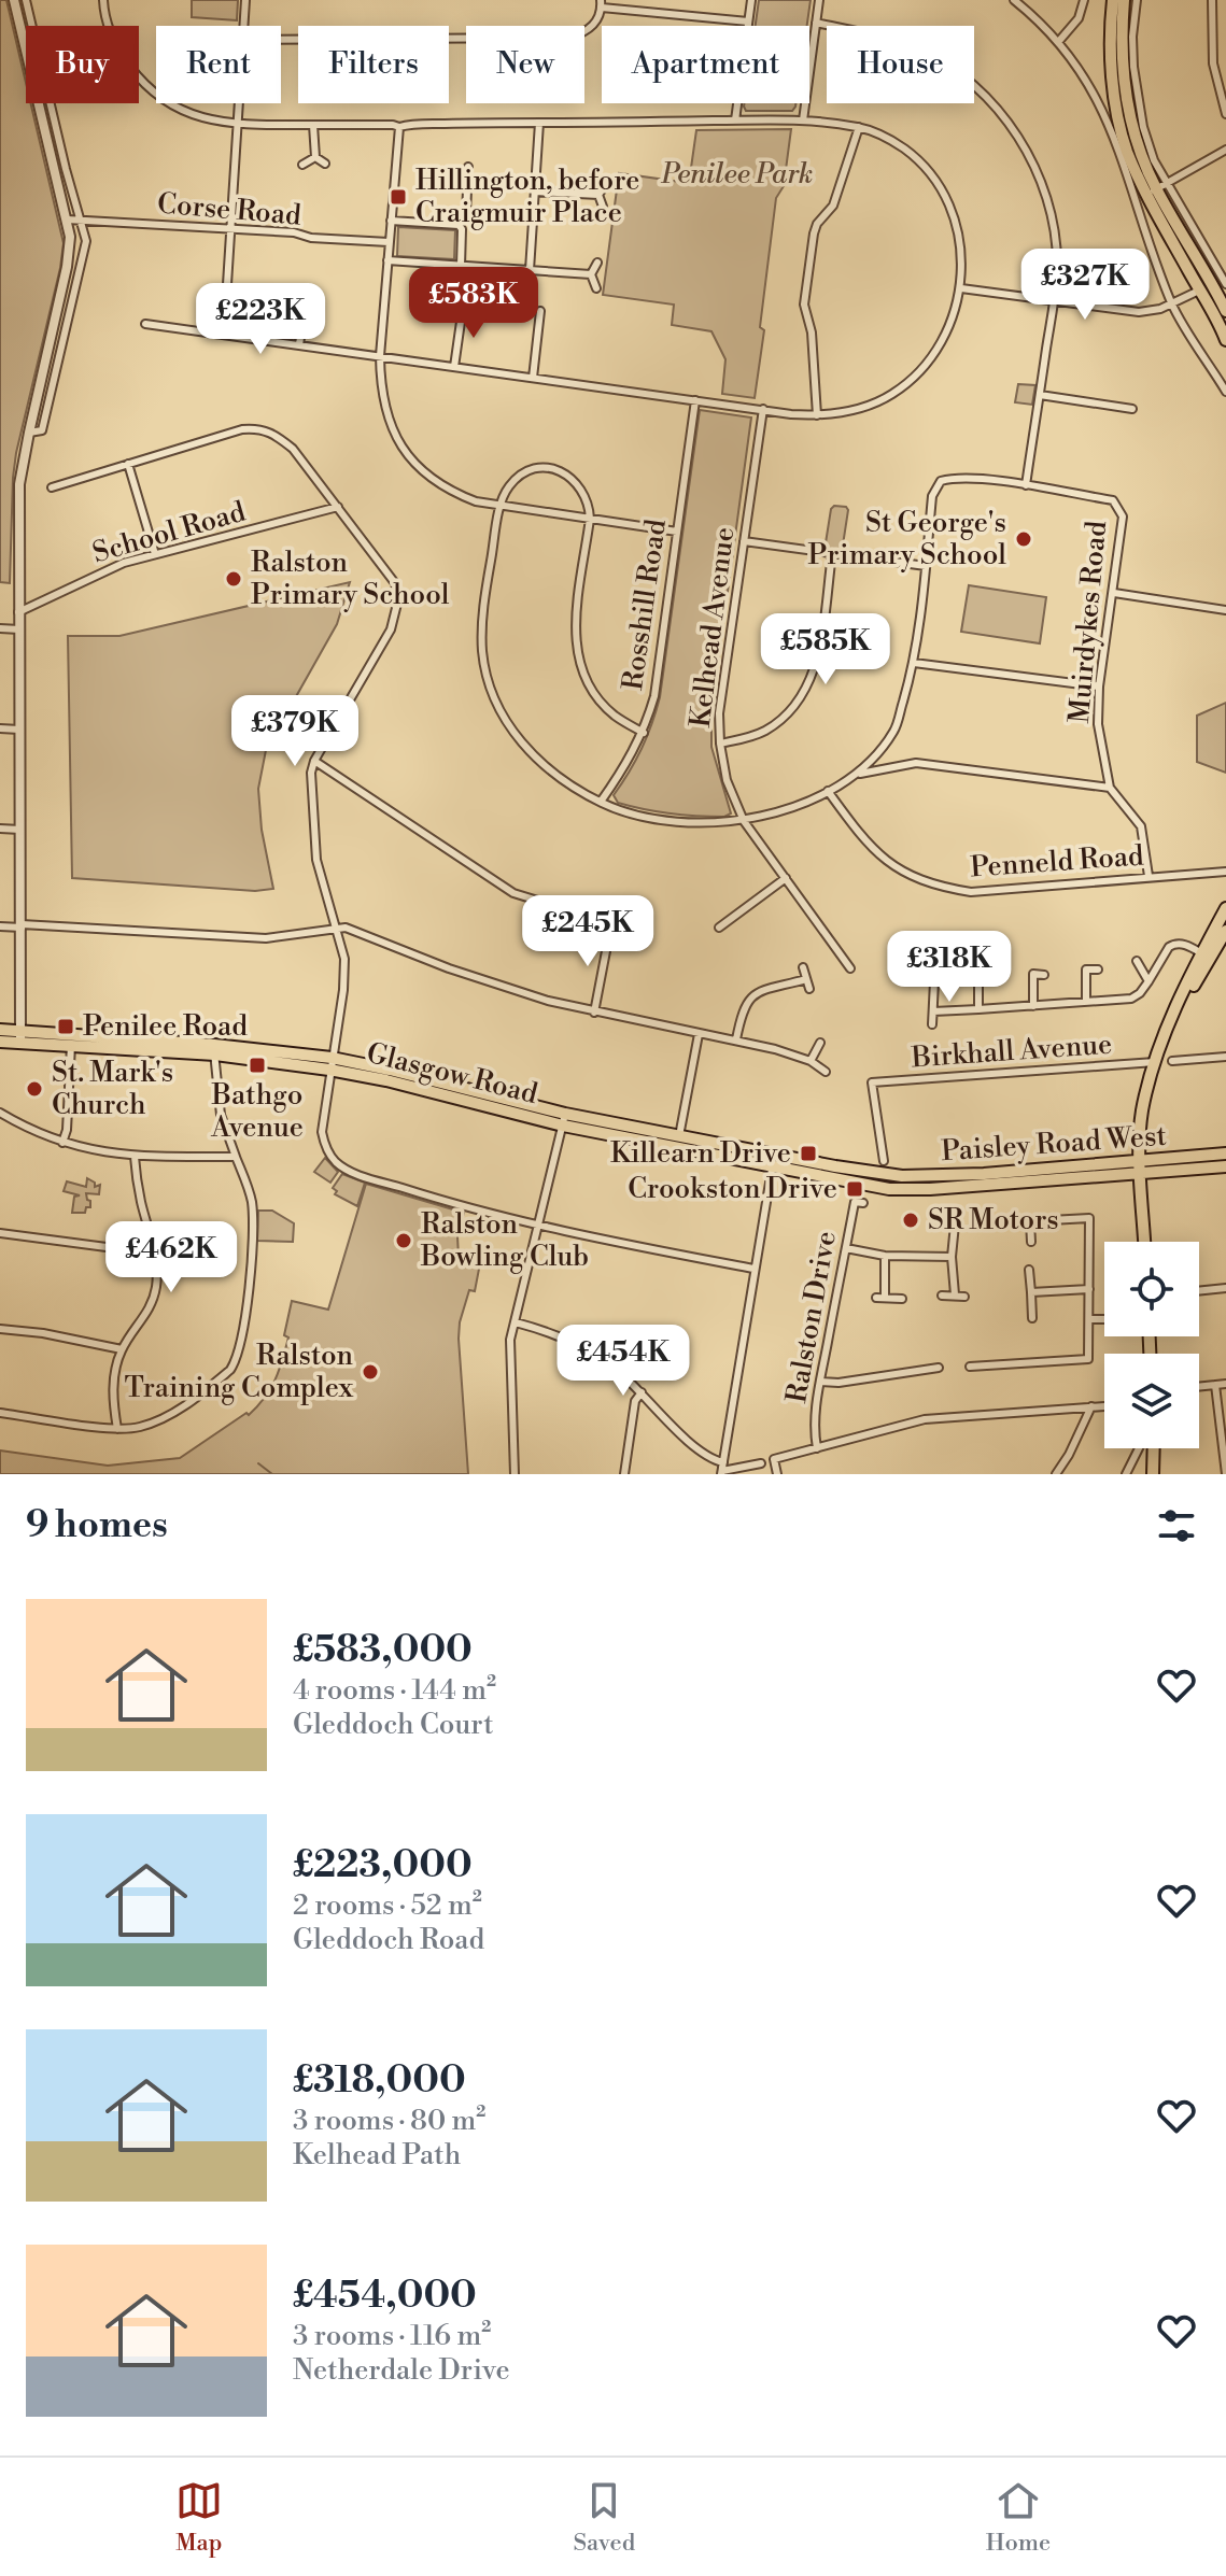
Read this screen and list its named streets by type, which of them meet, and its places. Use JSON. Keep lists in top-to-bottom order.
{
  "streets": {
    "main road": ["Glasgow Road", "Paisley Road West"],
    "street": [
      "Corse Road",
      "School Road",
      "Rosshill Road",
      "Muirdykes Road",
      "Kelhead Avenue",
      "Penneld Road",
      "Birkhall Avenue",
      "Ralston Drive"
    ]
  },
  "crossings": [
    ["Muirdykes Road", "Penneld Road"],
    ["Glasgow Road", "Paisley Road West"]
  ],
  "parks": ["Penilee Park"],
  "places": {
    "transit": [
      "Hillington, before Craigmuir Place",
      "Penilee Road",
      "Bathgo Avenue",
      "Killearn Drive",
      "Crookston Drive"
    ],
    "other": [
      "St George's Primary School",
      "Ralston Primary School",
      "St. Mark's Church",
      "SR Motors",
      "Ralston Bowling Club",
      "Ralston Training Complex"
    ]
  },
  "page": {
    "chip": [
      "Buy",
      "Rent",
      "Filters",
      "New",
      "Apartment",
      "House"
    ],
    "price": [
      "£327K",
      "£583K",
      "£223K",
      "£585K",
      "£379K",
      "£245K",
      "£318K",
      "£462K",
      "£454K"
    ],
    "heading": "9 homes",
    "list": [
      {
        "name": "£583,000",
        "note": "4 rooms · 144 m² · Gleddoch Court"
      },
      {
        "name": "£223,000",
        "note": "2 rooms · 52 m² · Gleddoch Road"
      },
      {
        "name": "£318,000",
        "note": "3 rooms · 80 m² · Kelhead Path"
      },
      {
        "name": "£454,000",
        "note": "3 rooms · 116 m² · Netherdale Drive"
      }
    ],
    "tabs": ["Map", "Saved", "Home"]
  }
}
